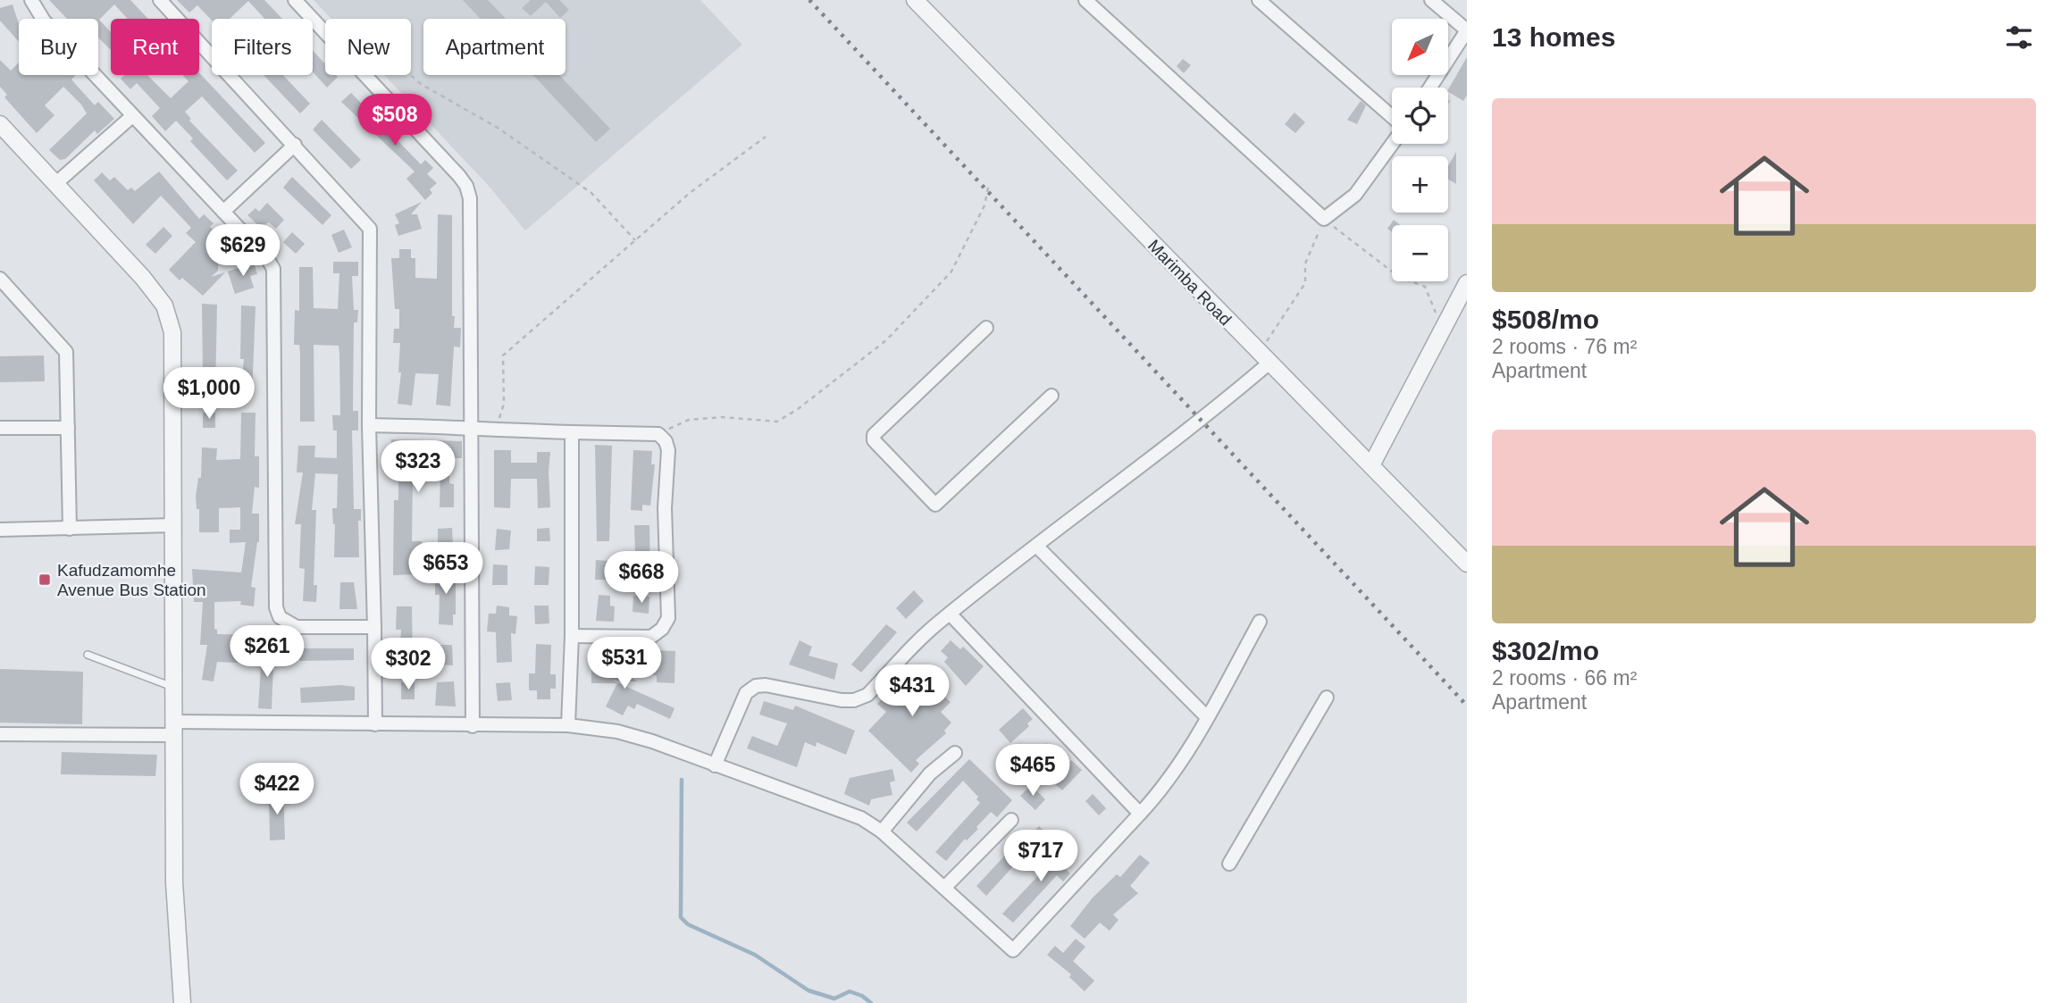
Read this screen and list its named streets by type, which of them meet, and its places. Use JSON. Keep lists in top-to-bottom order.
{
  "streets": {
    "street": ["Marimba Road"]
  },
  "places": {
    "transit": ["Kafudzamomhe Avenue Bus Station"]
  },
  "north": "bottom left",
  "page": {
    "heading": "13 homes",
    "map_buttons": ["+", "−"],
    "chip": [
      "Buy",
      "Rent",
      "Filters",
      "New",
      "Apartment"
    ],
    "list": [
      {
        "name": "$508/mo",
        "note": "2 rooms · 76 m² · Apartment"
      },
      {
        "name": "$302/mo",
        "note": "2 rooms · 66 m² · Apartment"
      }
    ],
    "price": [
      "$508",
      "$629",
      "$1,000",
      "$323",
      "$653",
      "$668",
      "$261",
      "$531",
      "$302",
      "$431",
      "$465",
      "$422",
      "$717"
    ]
  }
}
